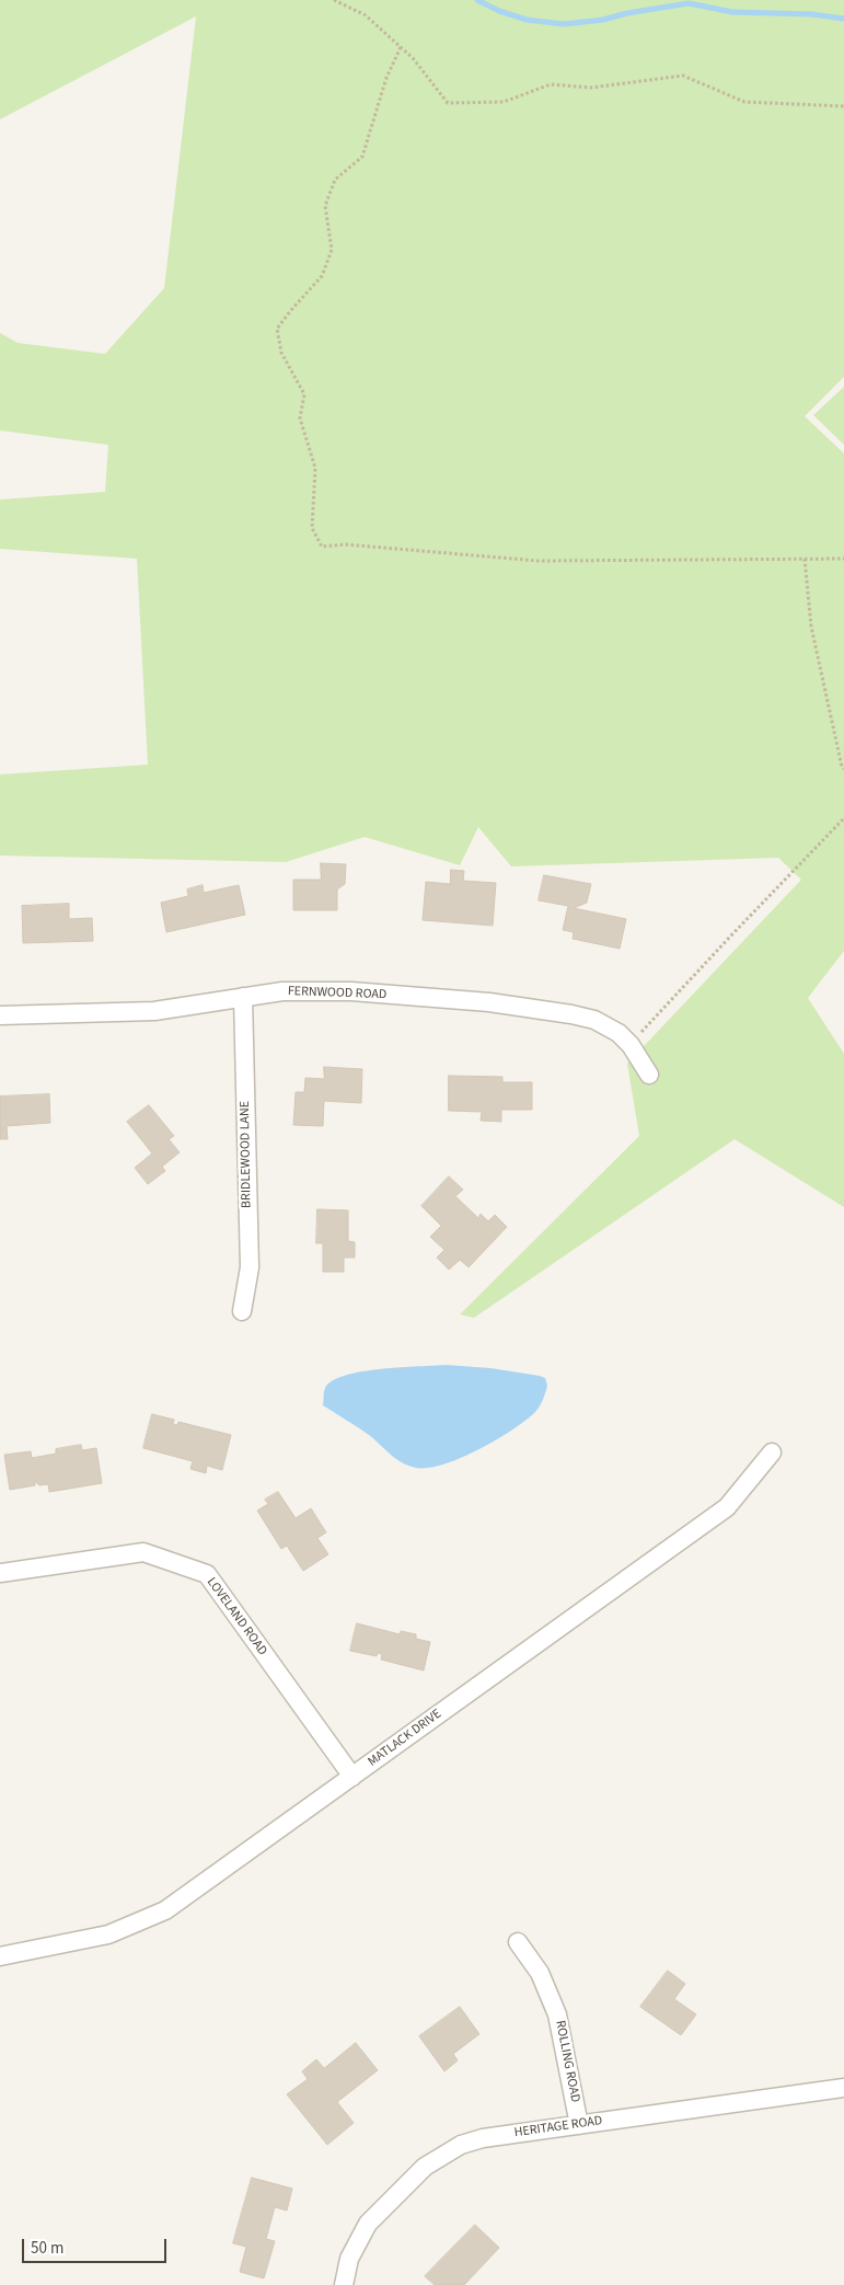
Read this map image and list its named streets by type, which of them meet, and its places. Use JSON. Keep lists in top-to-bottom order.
{
  "streets": {
    "street": [
      "FERNWOOD ROAD",
      "BRIDLEWOOD LANE",
      "LOVELAND ROAD",
      "MATLACK DRIVE",
      "ROLLING ROAD",
      "HERITAGE ROAD"
    ]
  },
  "crossings": [
    ["FERNWOOD ROAD", "BRIDLEWOOD LANE"],
    ["LOVELAND ROAD", "MATLACK DRIVE"],
    ["ROLLING ROAD", "HERITAGE ROAD"]
  ],
  "scale_bar": "50 m"
}
